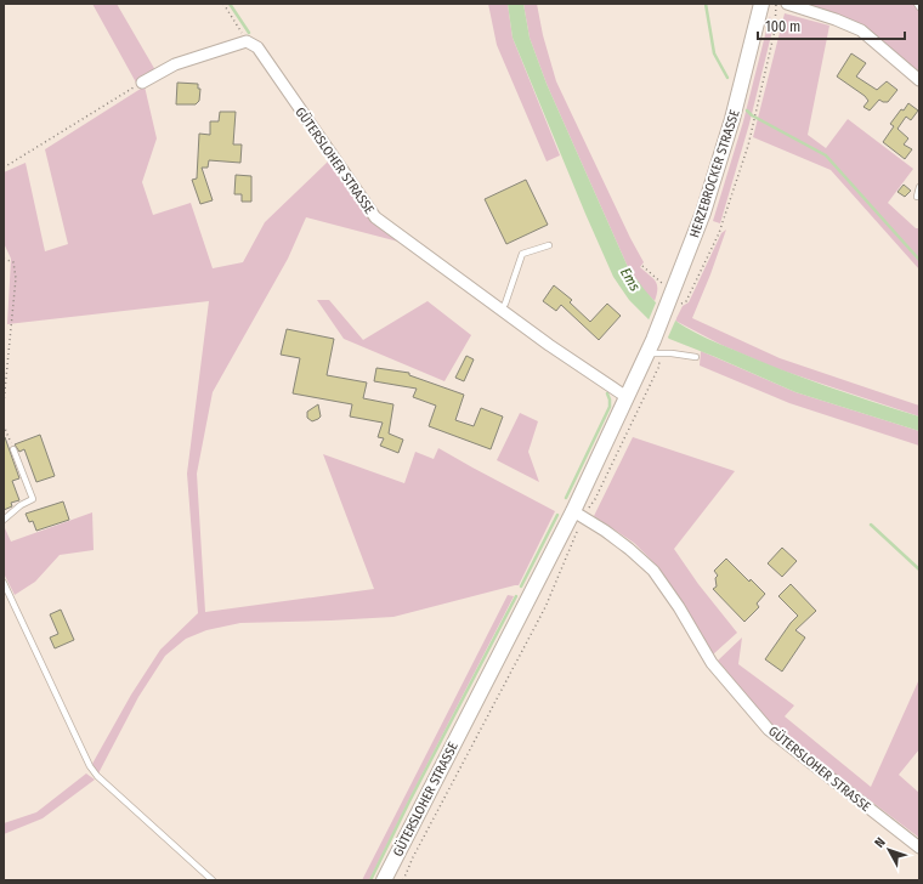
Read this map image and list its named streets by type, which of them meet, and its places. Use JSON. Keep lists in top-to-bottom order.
{
  "streets": {
    "main road": ["GÜTERSLOHER STRASSE", "HERZEBROCKER STRASSE"]
  },
  "crossings": [
    ["GÜTERSLOHER STRASSE", "HERZEBROCKER STRASSE"]
  ],
  "water": ["Ems"],
  "scale_bar": "100 m",
  "north": "top left"
}
